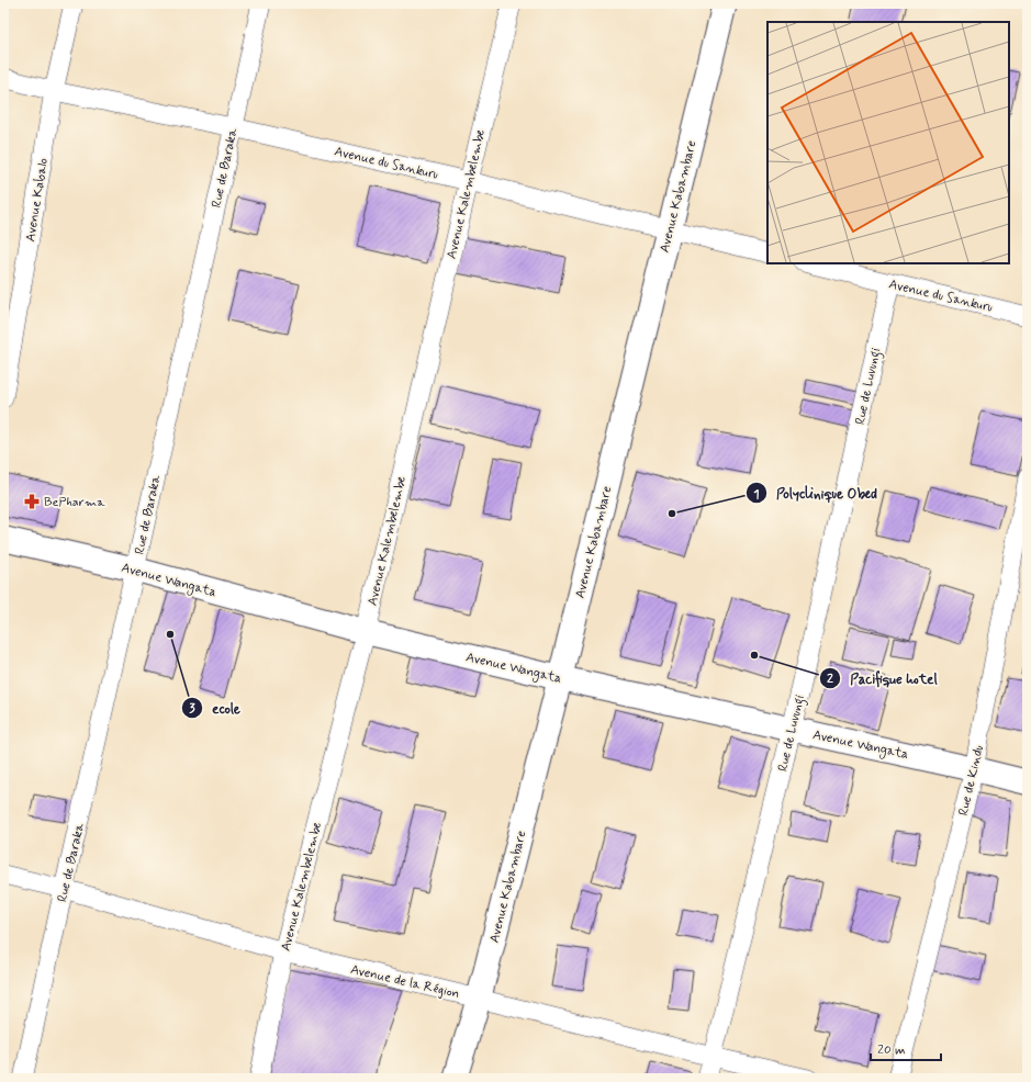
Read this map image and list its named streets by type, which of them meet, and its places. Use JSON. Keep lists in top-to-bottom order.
{
  "streets": {
    "main road": ["Avenue Kabambare", "Avenue Wangata"],
    "street": [
      "Avenue du Sankuru",
      "Rue de Baraka",
      "Avenue Kalembelembe",
      "Avenue Kabalo",
      "Rue de Luvungi",
      "Rue de Kindu",
      "Avenue de la Région"
    ]
  },
  "crossings": [
    ["Avenue du Sankuru", "Rue de Baraka"],
    ["Avenue du Sankuru", "Avenue Kalembelembe"],
    ["Avenue du Sankuru", "Avenue Kabambare"],
    ["Avenue du Sankuru", "Avenue Kabalo"],
    ["Avenue du Sankuru", "Rue de Luvungi"],
    ["Rue de Baraka", "Avenue Wangata"],
    ["Rue de Baraka", "Avenue de la Région"],
    ["Avenue Kalembelembe", "Avenue Wangata"],
    ["Avenue Kalembelembe", "Avenue de la Région"],
    ["Avenue Kabambare", "Avenue Wangata"],
    ["Avenue Kabambare", "Avenue de la Région"],
    ["Rue de Luvungi", "Avenue Wangata"],
    ["Rue de Luvungi", "Avenue de la Région"],
    ["Avenue Wangata", "Rue de Kindu"]
  ],
  "places": {
    "pharmacy": ["BePharma"],
    "other": ["Polyclinique Obed", "ecole", "Pacifique hotel"]
  },
  "scale_bar": "20 m"
}
